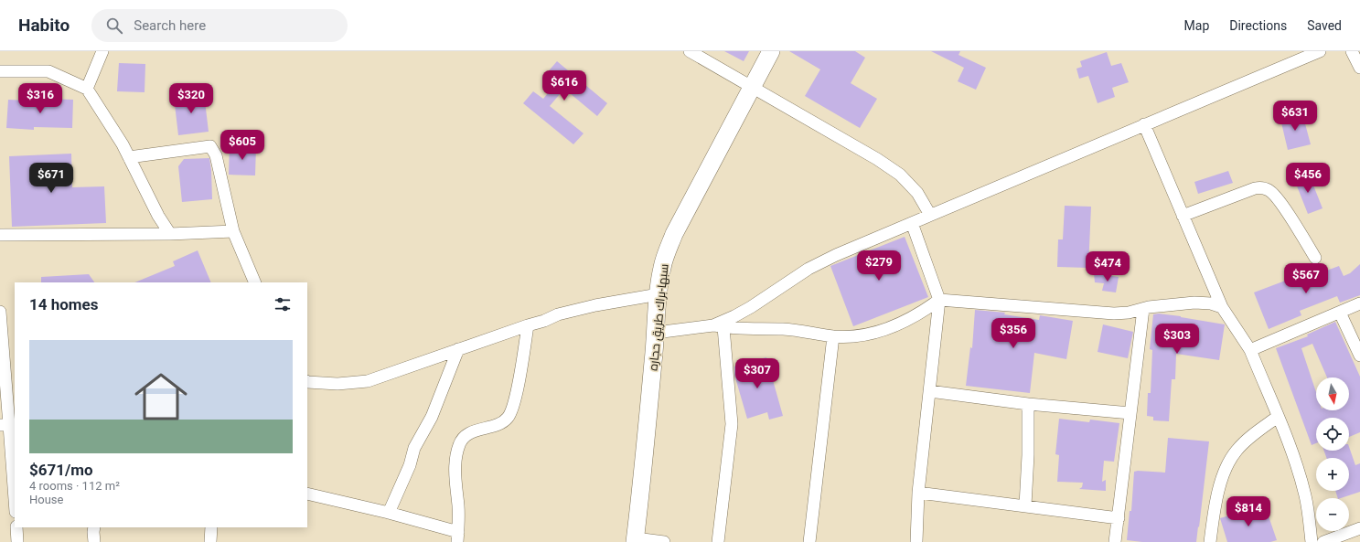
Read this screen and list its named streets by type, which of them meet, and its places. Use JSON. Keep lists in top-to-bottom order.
{
  "streets": {
    "main road": ["سبها-براك طريق حجاره"]
  },
  "north": "bottom",
  "page": {
    "header": "Habito",
    "search": "Search here",
    "nav": ["Map", "Directions", "Saved"],
    "price": [
      "$616",
      "$316",
      "$320",
      "$631",
      "$605",
      "$671",
      "$456",
      "$279",
      "$474",
      "$567",
      "$356",
      "$303",
      "$307",
      "$814"
    ],
    "heading": "14 homes",
    "list": [
      {
        "name": "$671/mo",
        "note": "4 rooms · 112 m² · House"
      }
    ],
    "map_buttons": ["+", "−"]
  }
}
